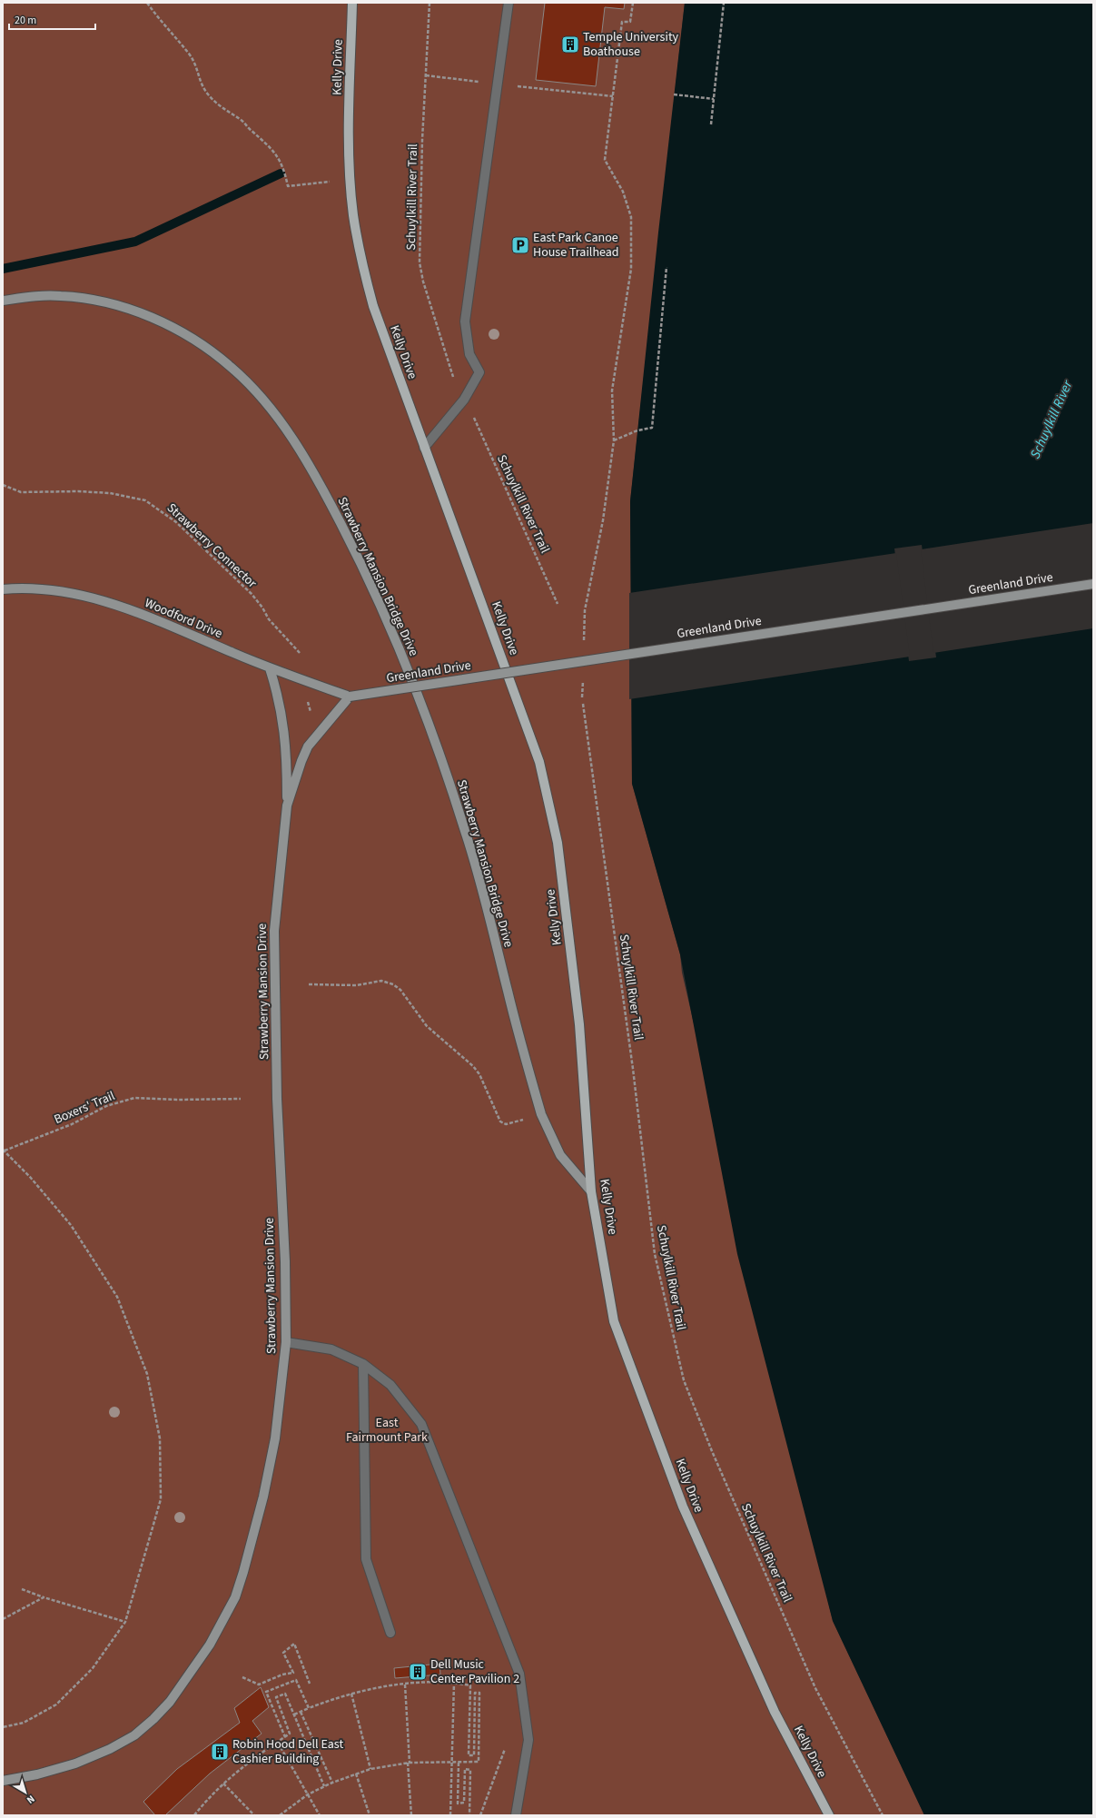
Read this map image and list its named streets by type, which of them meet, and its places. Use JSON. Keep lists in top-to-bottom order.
{
  "streets": {
    "main road": [
      "Kelly Drive",
      "Strawberry Mansion Bridge Drive",
      "Greenland Drive",
      "Woodford Drive",
      "Strawberry Mansion Drive"
    ],
    "path": ["Schuylkill River Trail", "Strawberry Connector", "Boxers' Trail"]
  },
  "crossings": [
    ["Kelly Drive", "Strawberry Mansion Bridge Drive"],
    ["Greenland Drive", "Woodford Drive"],
    ["Greenland Drive", "Strawberry Mansion Drive"],
    ["Woodford Drive", "Strawberry Mansion Drive"]
  ],
  "water": ["Schuylkill River"],
  "parks": ["East Fairmount Park"],
  "places": {
    "building": ["Temple University Boathouse", "Dell Music Center Pavilion 2", "Robin Hood Dell East Cashier Building"],
    "parking": ["East Park Canoe House Trailhead"]
  },
  "scale_bar": "20 m",
  "north": "bottom right"
}
